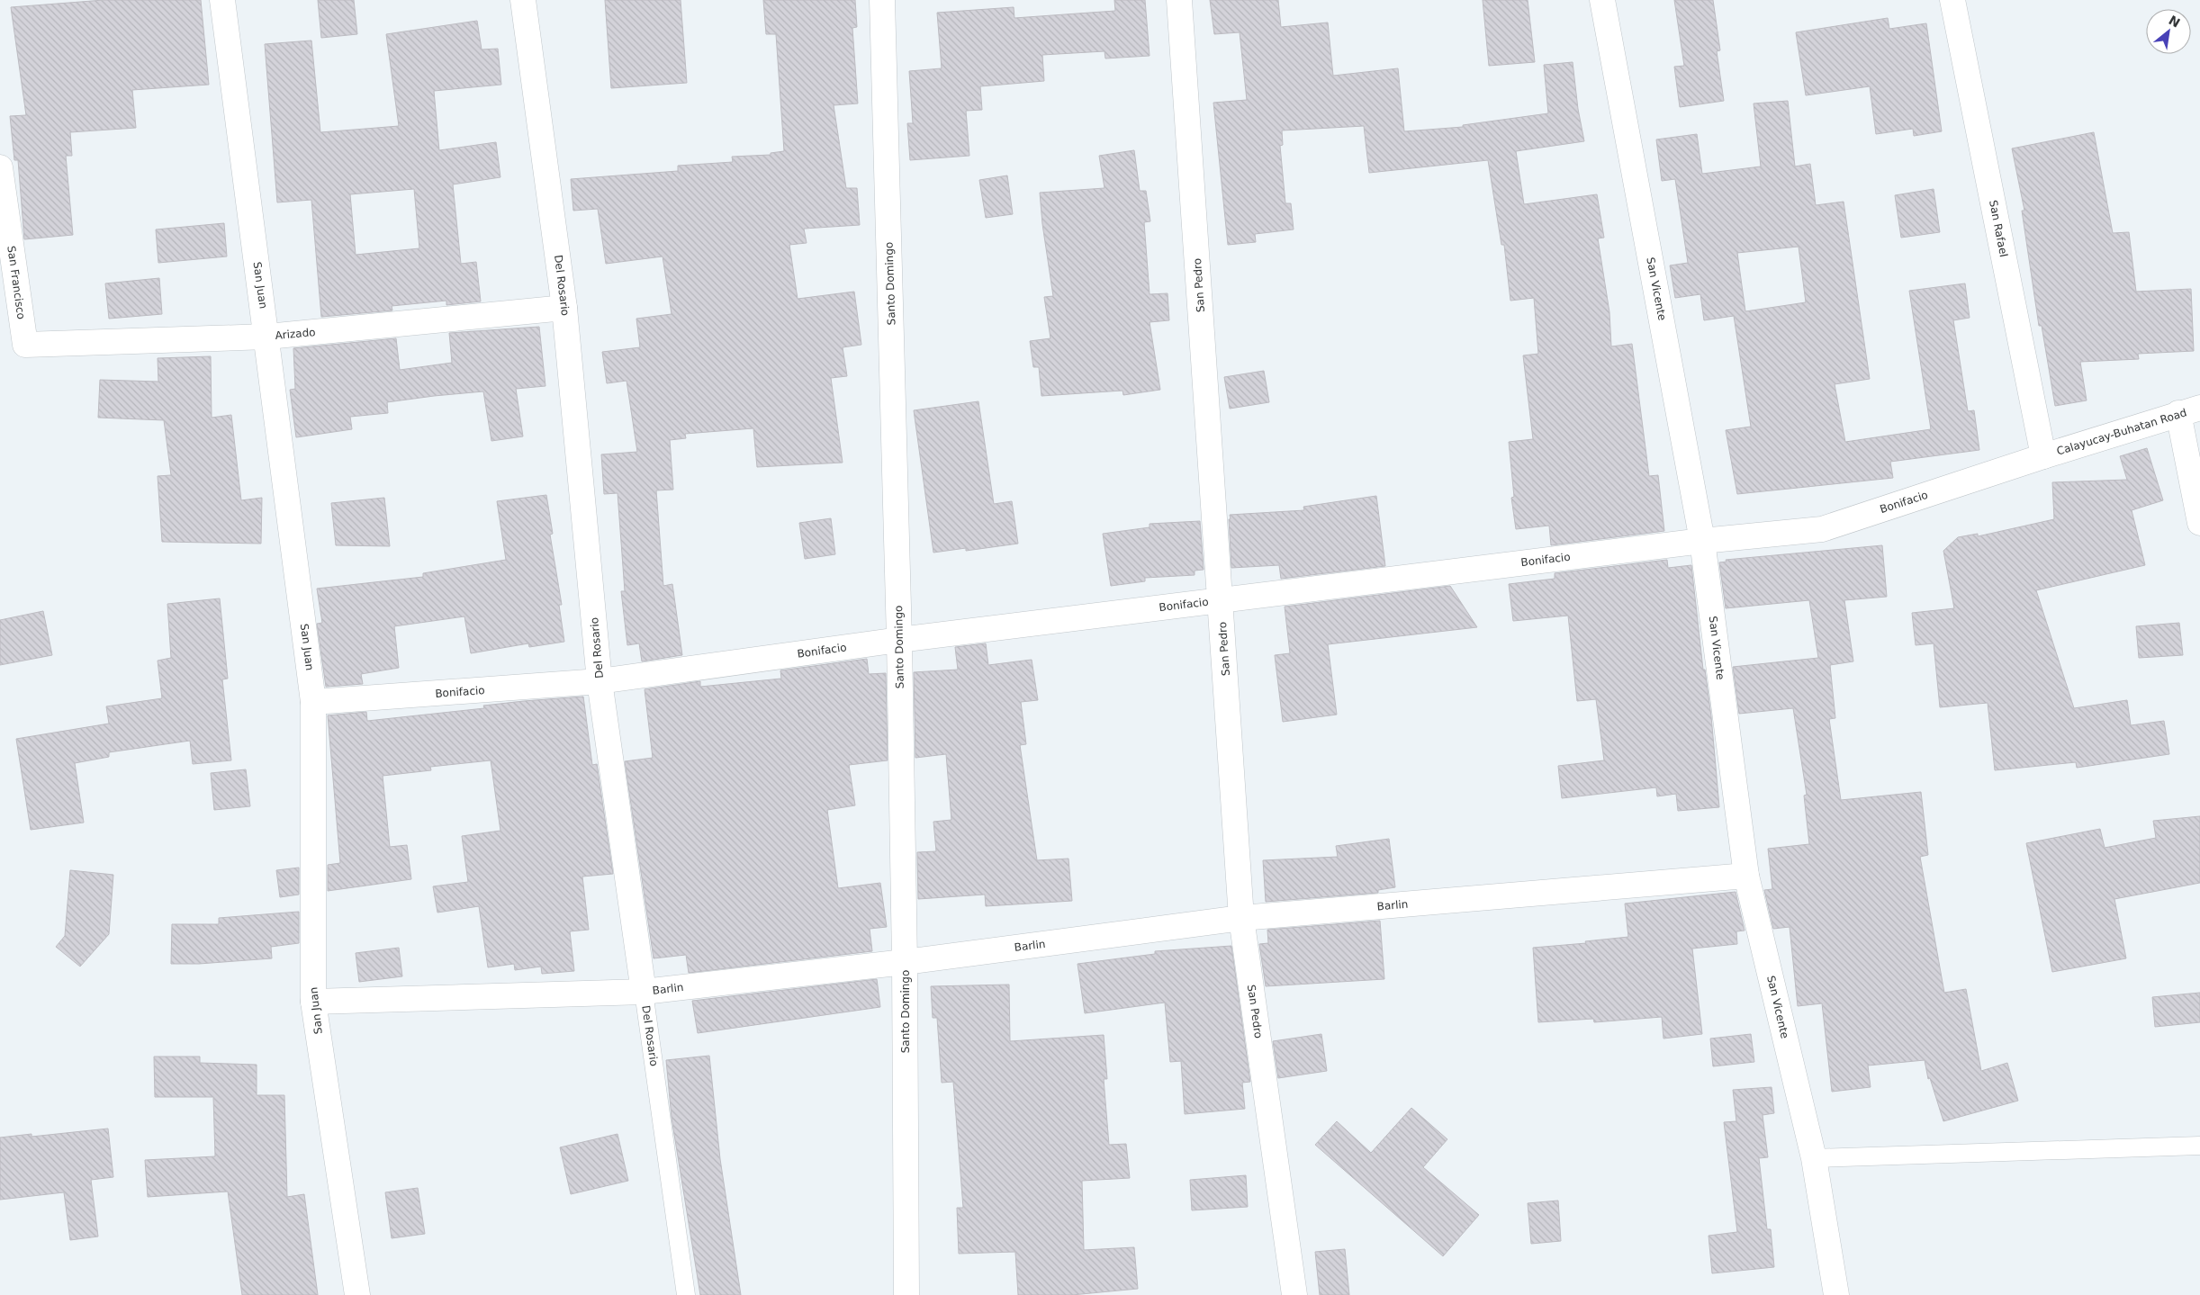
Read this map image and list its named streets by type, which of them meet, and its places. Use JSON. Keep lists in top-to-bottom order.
{
  "streets": {
    "street": [
      "San Rafael",
      "San Francisco",
      "Santo Domingo",
      "San Juan",
      "Del Rosario",
      "San Pedro",
      "San Vicente",
      "Arizado",
      "Calayucay-Buhatan Road",
      "Bonifacio",
      "Barlin"
    ]
  },
  "crossings": [
    ["San Rafael", "Calayucay-Buhatan Road"],
    ["San Rafael", "Bonifacio"],
    ["San Francisco", "Arizado"],
    ["Santo Domingo", "Bonifacio"],
    ["Santo Domingo", "Barlin"],
    ["San Juan", "Arizado"],
    ["San Juan", "Bonifacio"],
    ["San Juan", "Barlin"],
    ["Del Rosario", "Arizado"],
    ["Del Rosario", "Bonifacio"],
    ["Del Rosario", "Barlin"],
    ["San Pedro", "Bonifacio"],
    ["San Pedro", "Barlin"],
    ["San Vicente", "Bonifacio"],
    ["San Vicente", "Barlin"],
    ["Calayucay-Buhatan Road", "Bonifacio"]
  ],
  "north": "top right"
}
